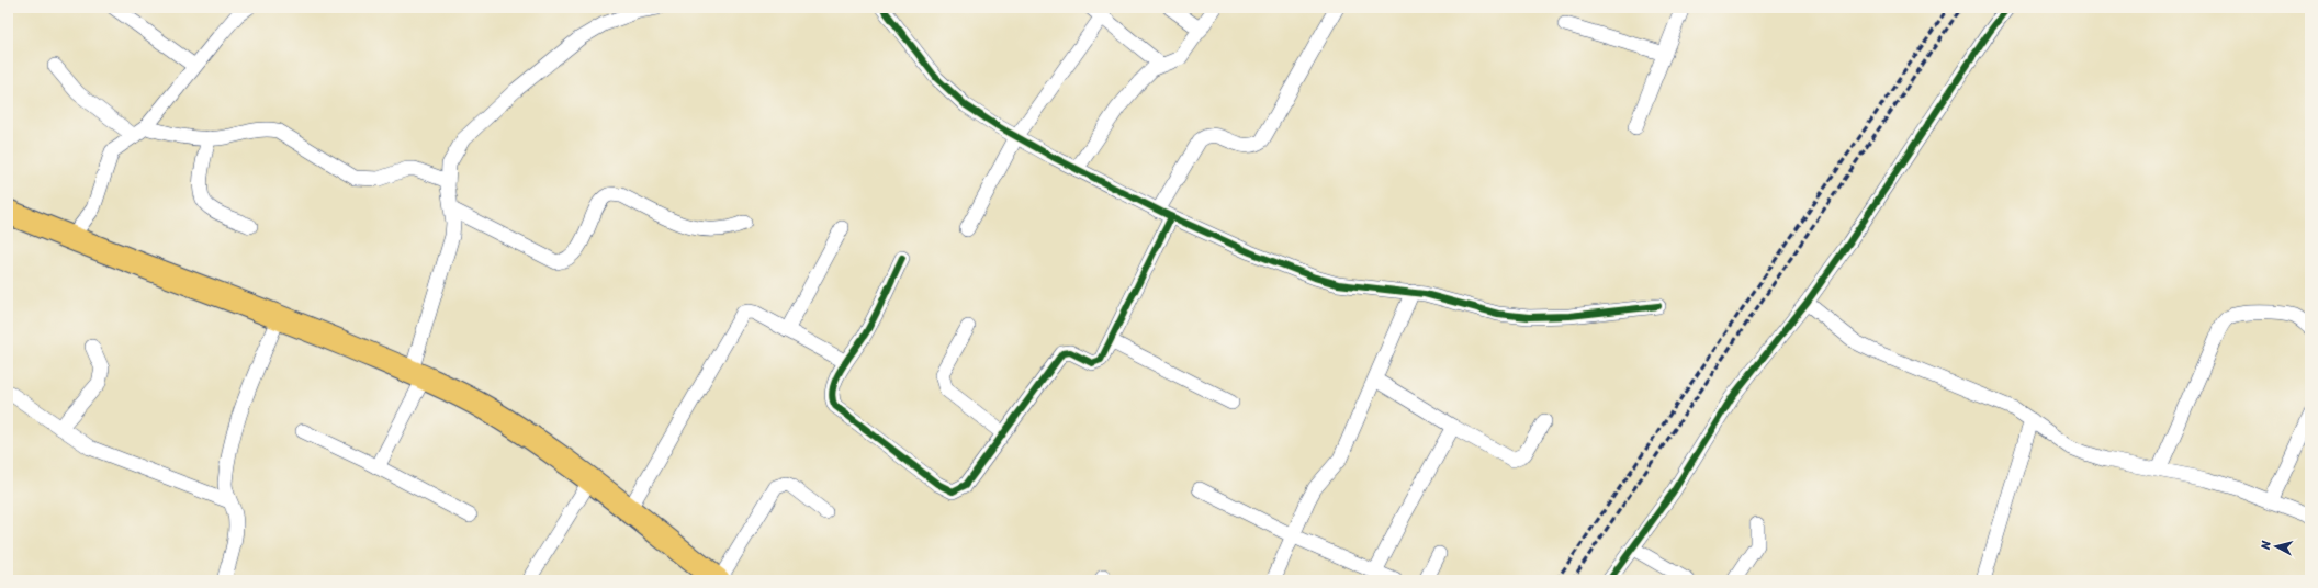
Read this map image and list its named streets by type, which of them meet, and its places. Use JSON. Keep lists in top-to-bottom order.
{
  "north": "left"
}
